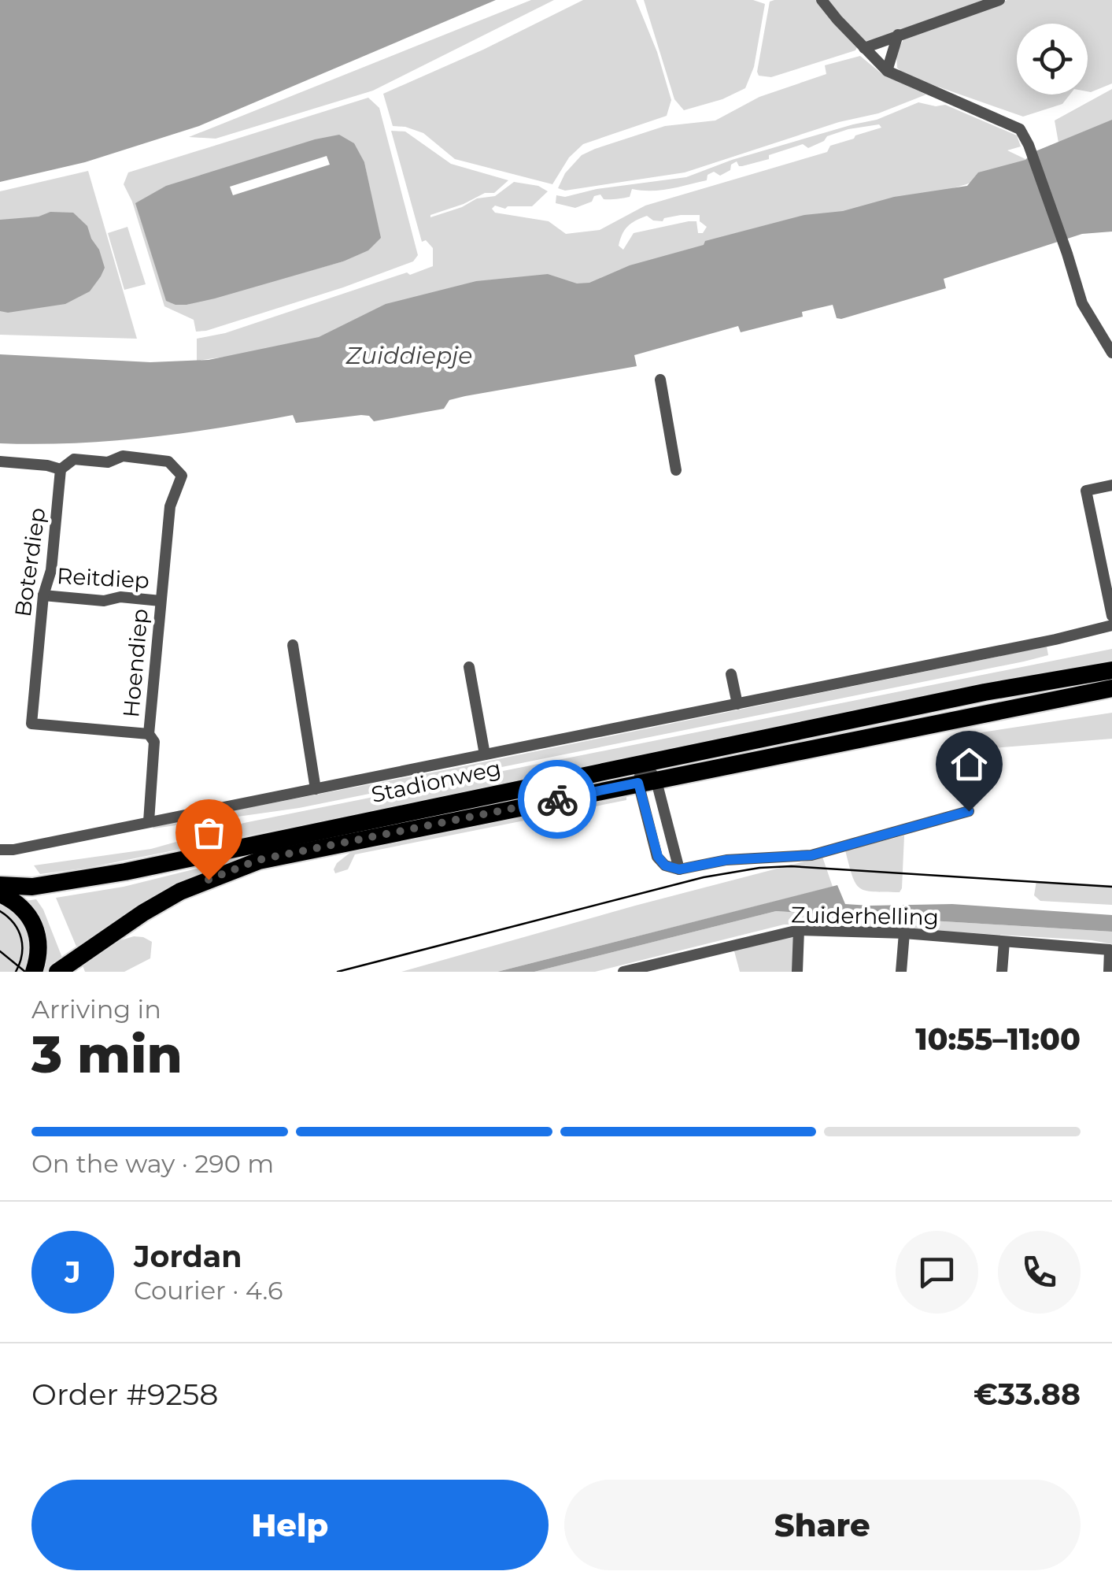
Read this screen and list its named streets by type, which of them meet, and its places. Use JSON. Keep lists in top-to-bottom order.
{
  "streets": {
    "main road": ["Stadionweg"],
    "street": [
      "Boterdiep",
      "Reitdiep",
      "Hoendiep",
      "Zuiderhelling"
    ]
  },
  "crossings": [
    ["Boterdiep", "Reitdiep"],
    ["Boterdiep", "Hoendiep"],
    ["Reitdiep", "Hoendiep"],
    ["Hoendiep", "Stadionweg"]
  ],
  "water": ["Zuiddiepje"],
  "page": {
    "heading": ["3 min", "Arriving in", "10:55–11:00"],
    "panel": [
      "Jordan",
      "Courier · 4.6",
      "Order #9258",
      "€33.88"
    ],
    "bar": "On the way · 290 m",
    "round": "J",
    "buttons": ["Help", "Share"]
  }
}
